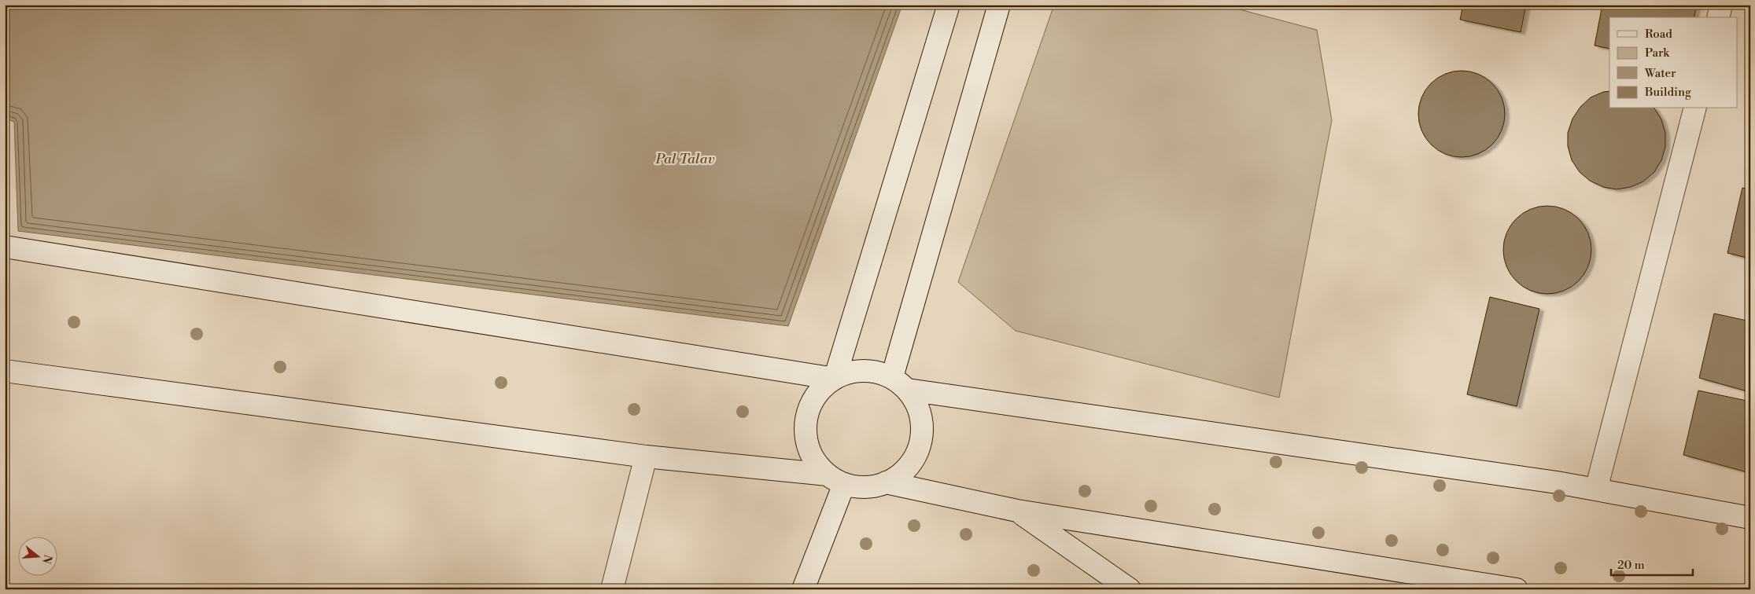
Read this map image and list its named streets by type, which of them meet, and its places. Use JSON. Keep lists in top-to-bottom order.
{
  "water": ["Pal Talav"],
  "legend": [
    "Road",
    "Park",
    "Water",
    "Building"
  ],
  "scale_bar": "20 m",
  "north": "right"
}
